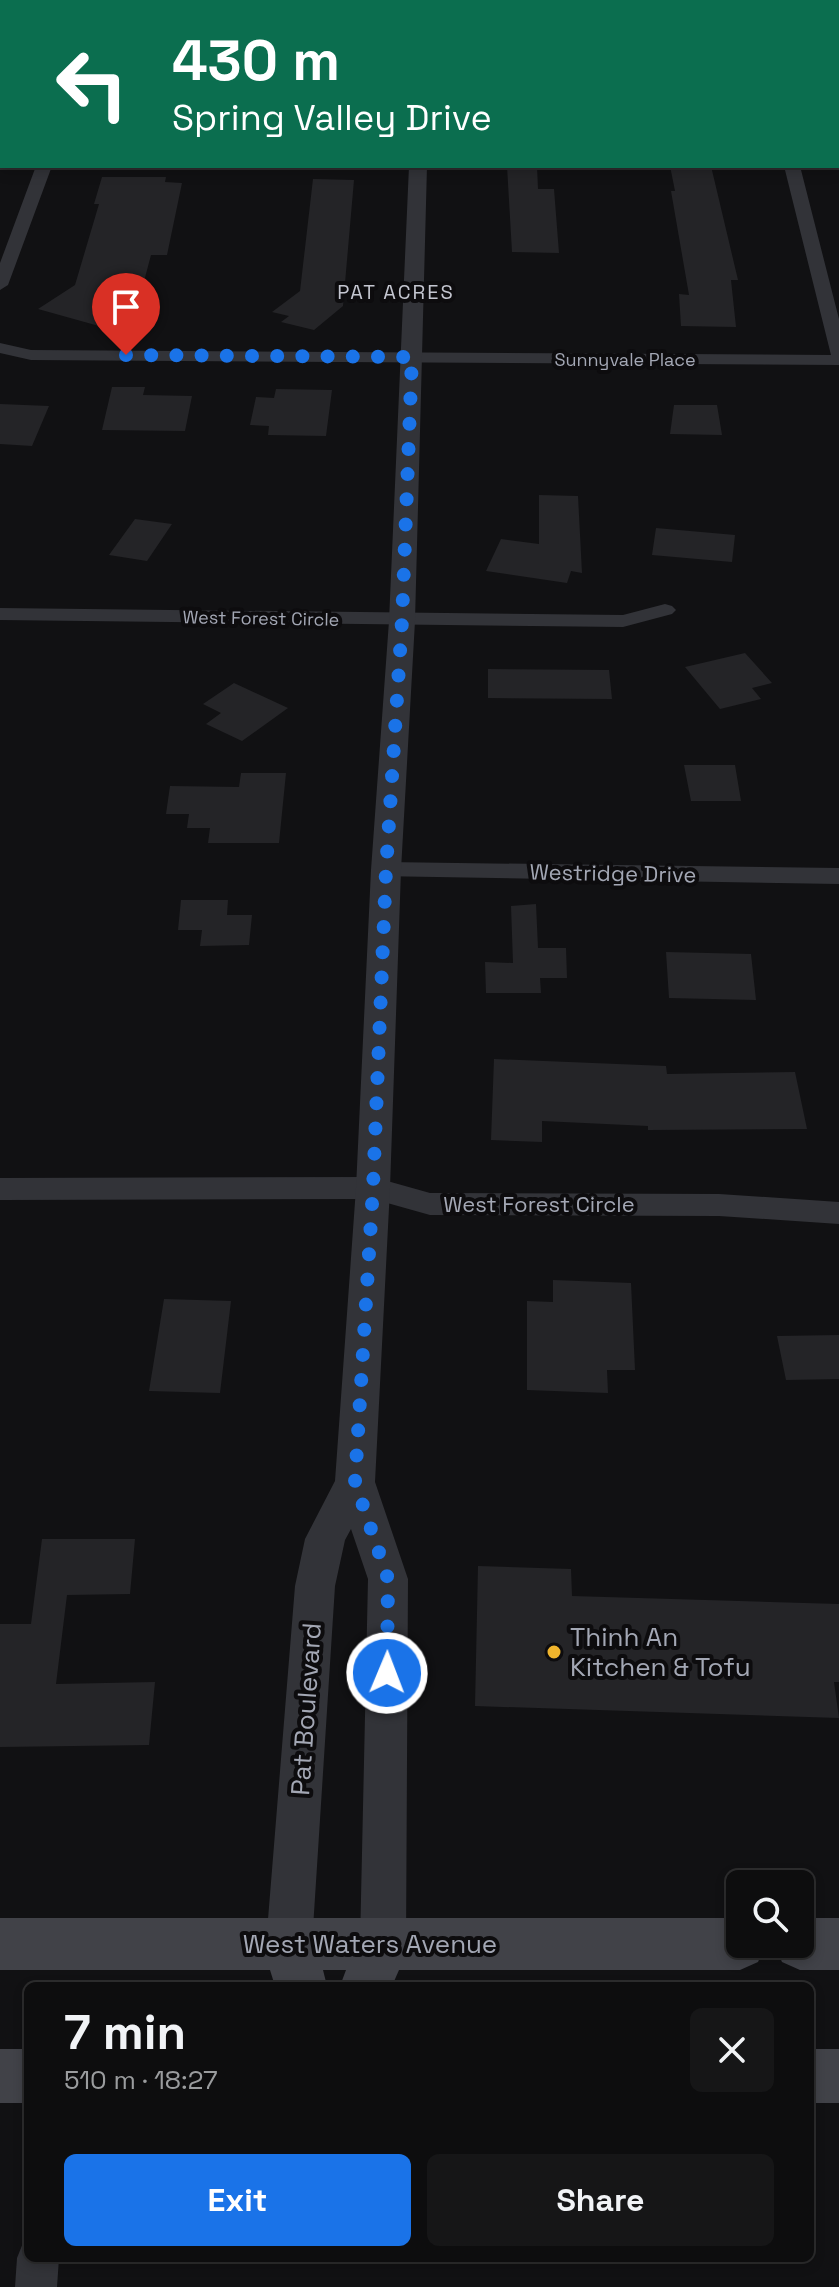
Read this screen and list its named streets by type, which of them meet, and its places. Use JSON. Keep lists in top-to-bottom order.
{
  "streets": {
    "main road": ["West Waters Avenue"],
    "street": [
      "Sunnyvale Place",
      "West Forest Circle",
      "Westridge Drive",
      "Pat Boulevard"
    ]
  },
  "crossings": [
    ["Sunnyvale Place", "Pat Boulevard"],
    ["West Forest Circle", "Pat Boulevard"],
    ["Westridge Drive", "Pat Boulevard"],
    ["Pat Boulevard", "West Waters Avenue"]
  ],
  "districts": ["PAT ACRES"],
  "places": ["Thinh An Kitchen & Tofu"],
  "page": {
    "turn": ["430 m", "Spring Valley Drive"],
    "heading": ["7 min", "510 m · 18:27"],
    "buttons": ["Exit", "Share"]
  }
}
